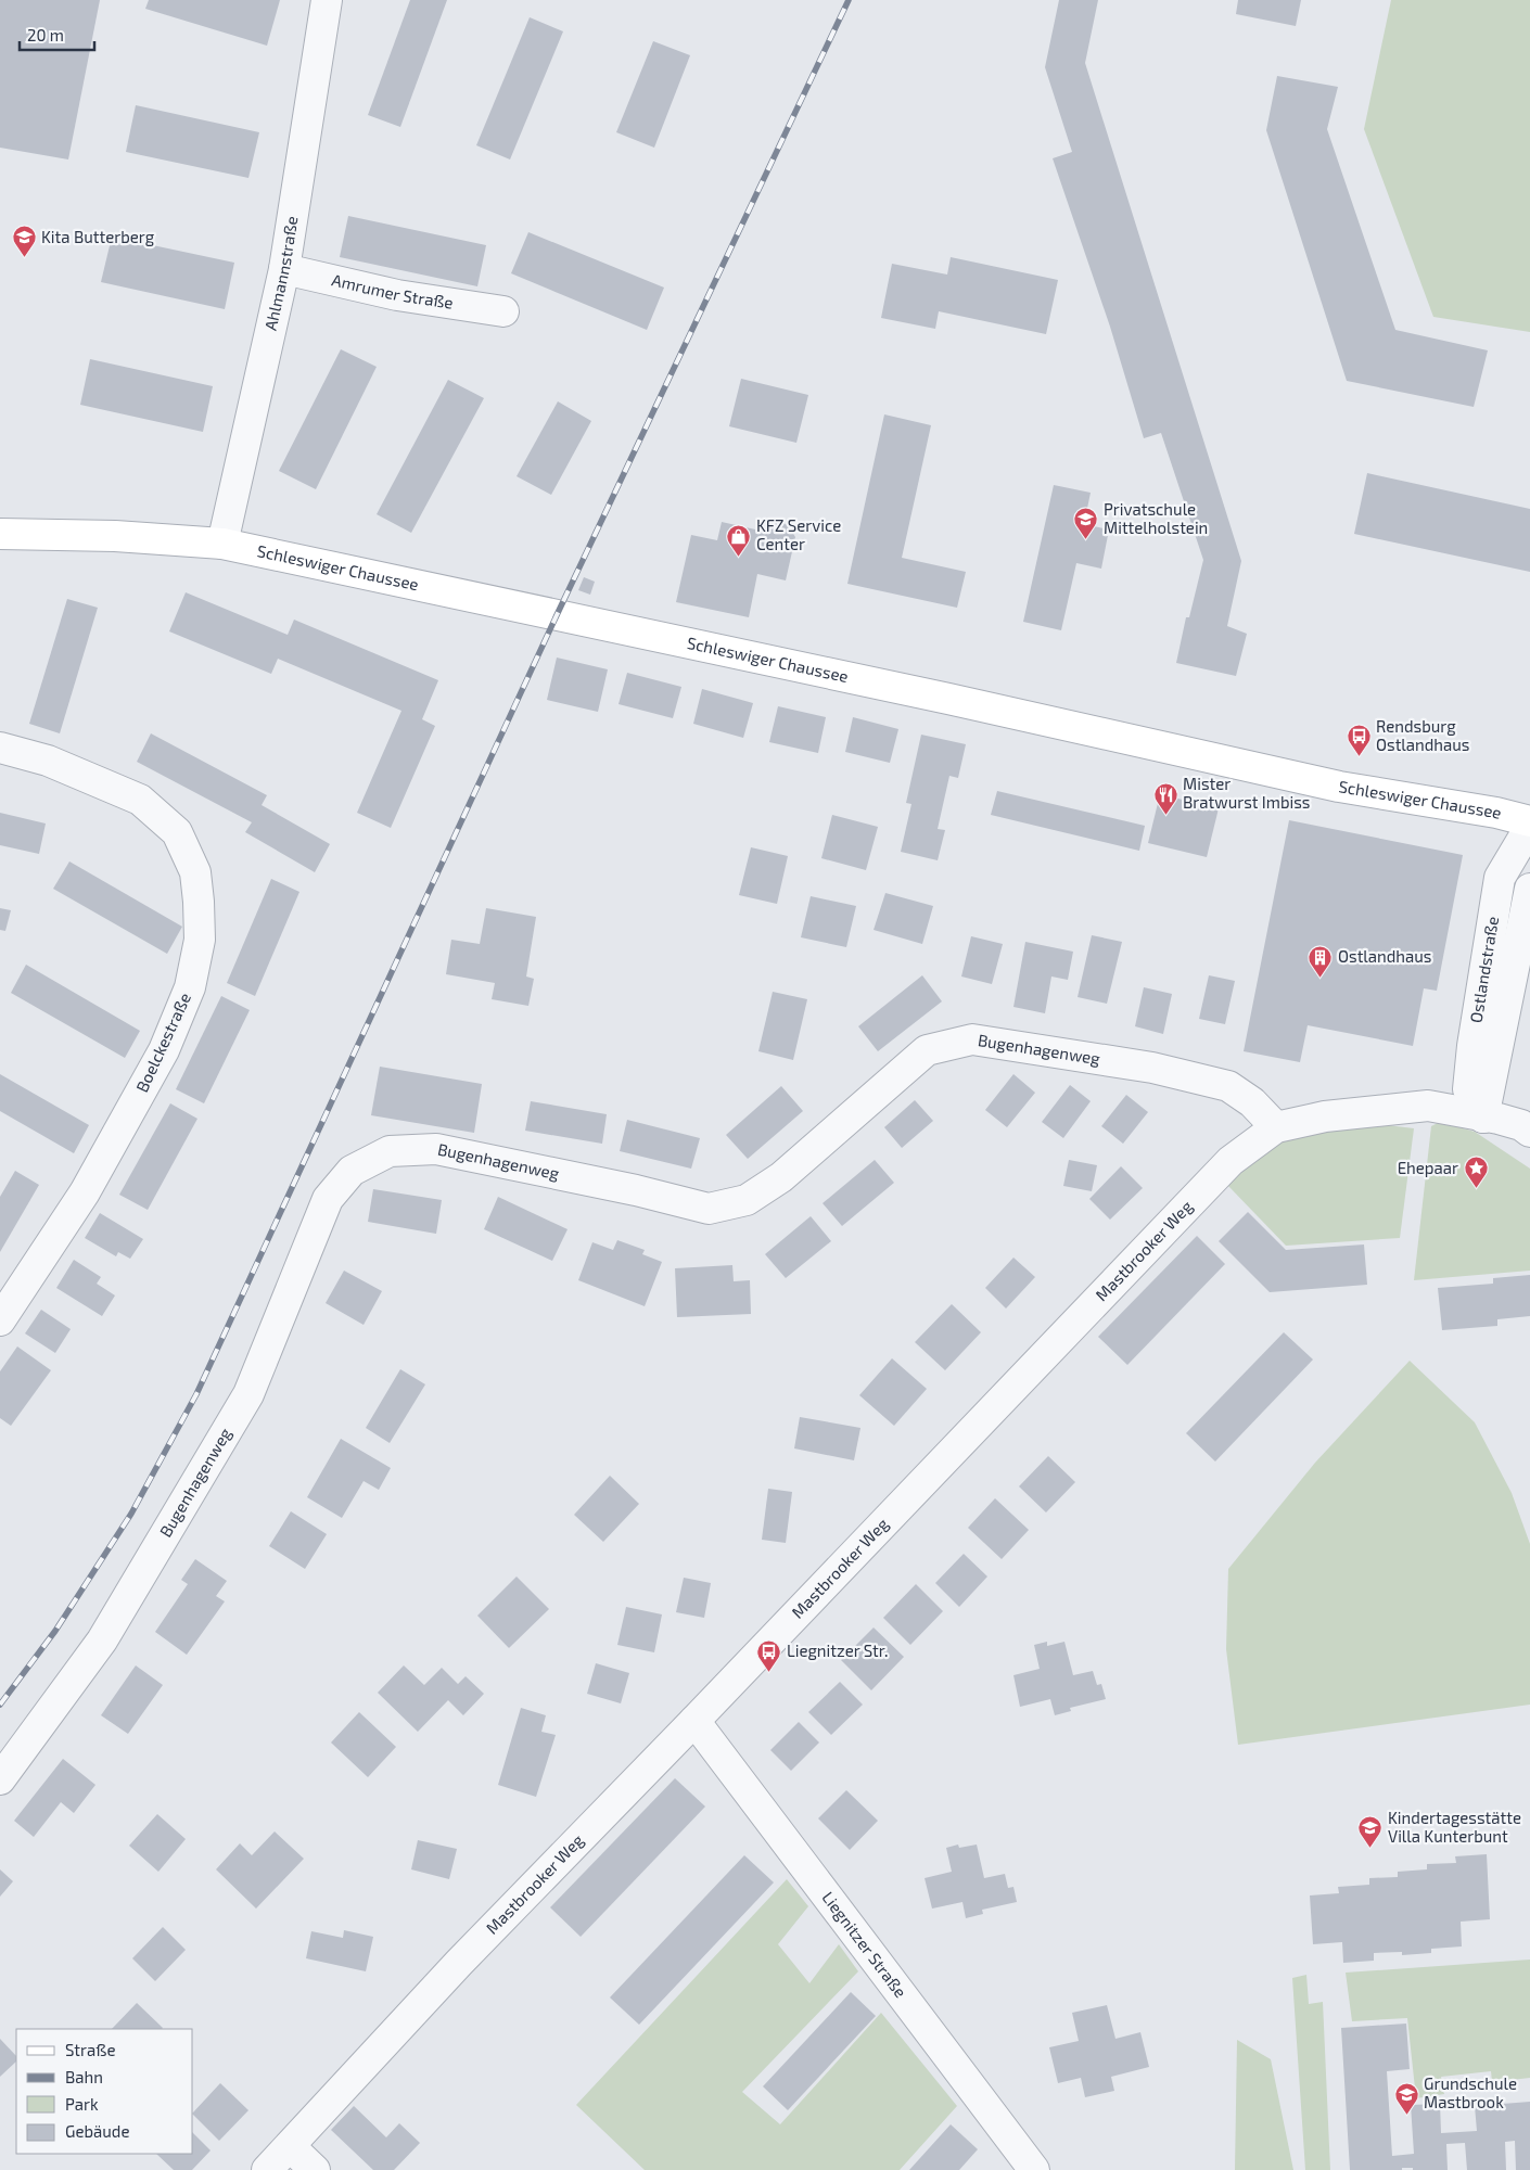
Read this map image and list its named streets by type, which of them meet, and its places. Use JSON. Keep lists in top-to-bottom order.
{
  "streets": {
    "main road": ["Schleswiger Chaussee"],
    "street": [
      "Ahlmannstraße",
      "Amrumer Straße",
      "Ostlandstraße",
      "Boelckestraße",
      "Bugenhagenweg",
      "Mastbrooker Weg",
      "Liegnitzer Straße"
    ]
  },
  "crossings": [
    ["Ahlmannstraße", "Amrumer Straße"],
    ["Ahlmannstraße", "Schleswiger Chaussee"],
    ["Ostlandstraße", "Mastbrooker Weg"],
    ["Bugenhagenweg", "Mastbrooker Weg"],
    ["Mastbrooker Weg", "Liegnitzer Straße"]
  ],
  "places": {
    "school or university": [
      "Kita Butterberg",
      "Privatschule Mittelholstein",
      "Kindertagesstätte Villa Kunterbunt",
      "Grundschule Mastbrook"
    ],
    "shop": ["KFZ Service Center"],
    "bus stop": ["Rendsburg Ostlandhaus", "Liegnitzer Str."],
    "restaurant": ["Mister Bratwurst Imbiss"],
    "building": ["Ostlandhaus"],
    "place": ["Ehepaar"]
  },
  "legend": [
    "Straße",
    "Bahn",
    "Park",
    "Gebäude"
  ],
  "scale_bar": "20 m"
}
